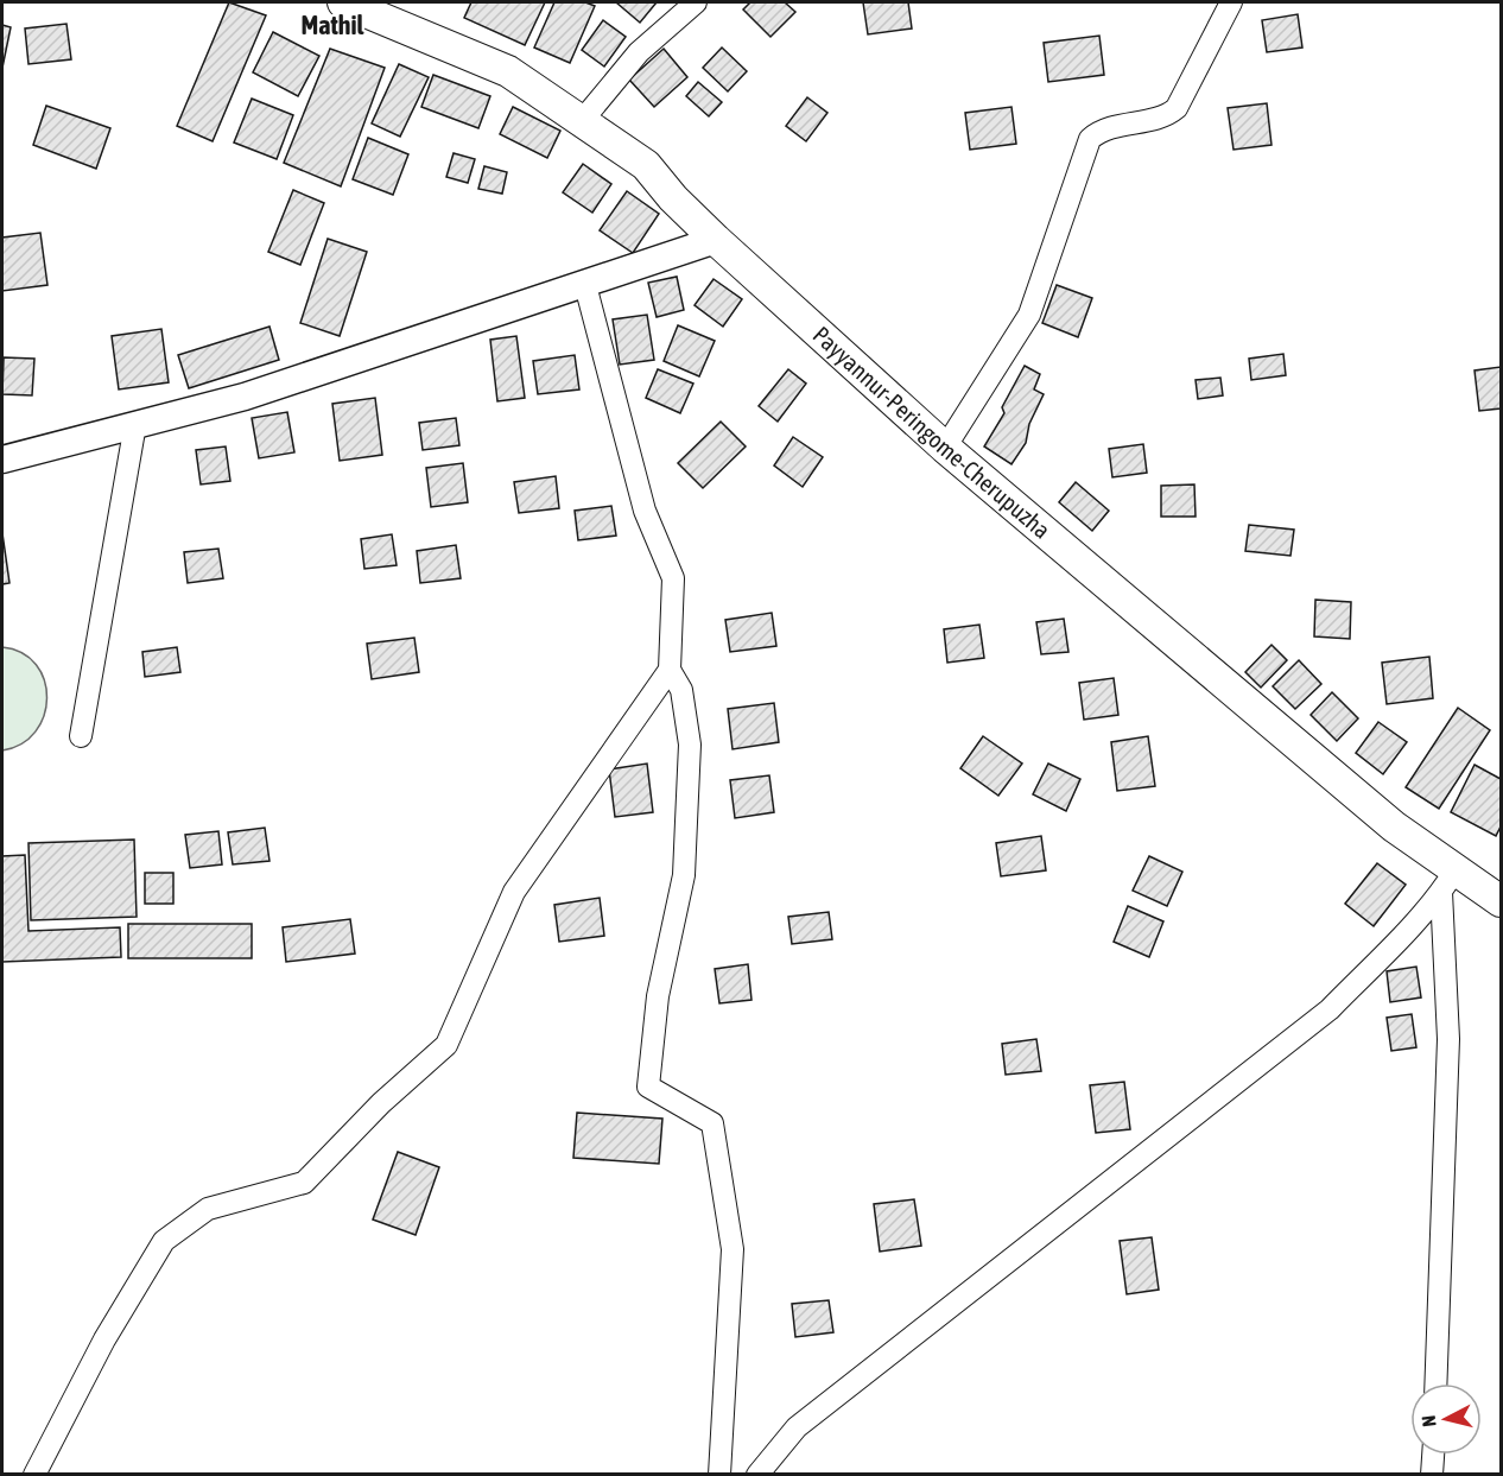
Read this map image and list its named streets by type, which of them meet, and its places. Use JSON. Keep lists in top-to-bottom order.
{
  "streets": {
    "main road": ["Payyannur-Peringome-Cherupuzha"]
  },
  "districts": ["Mathil"],
  "north": "left"
}
